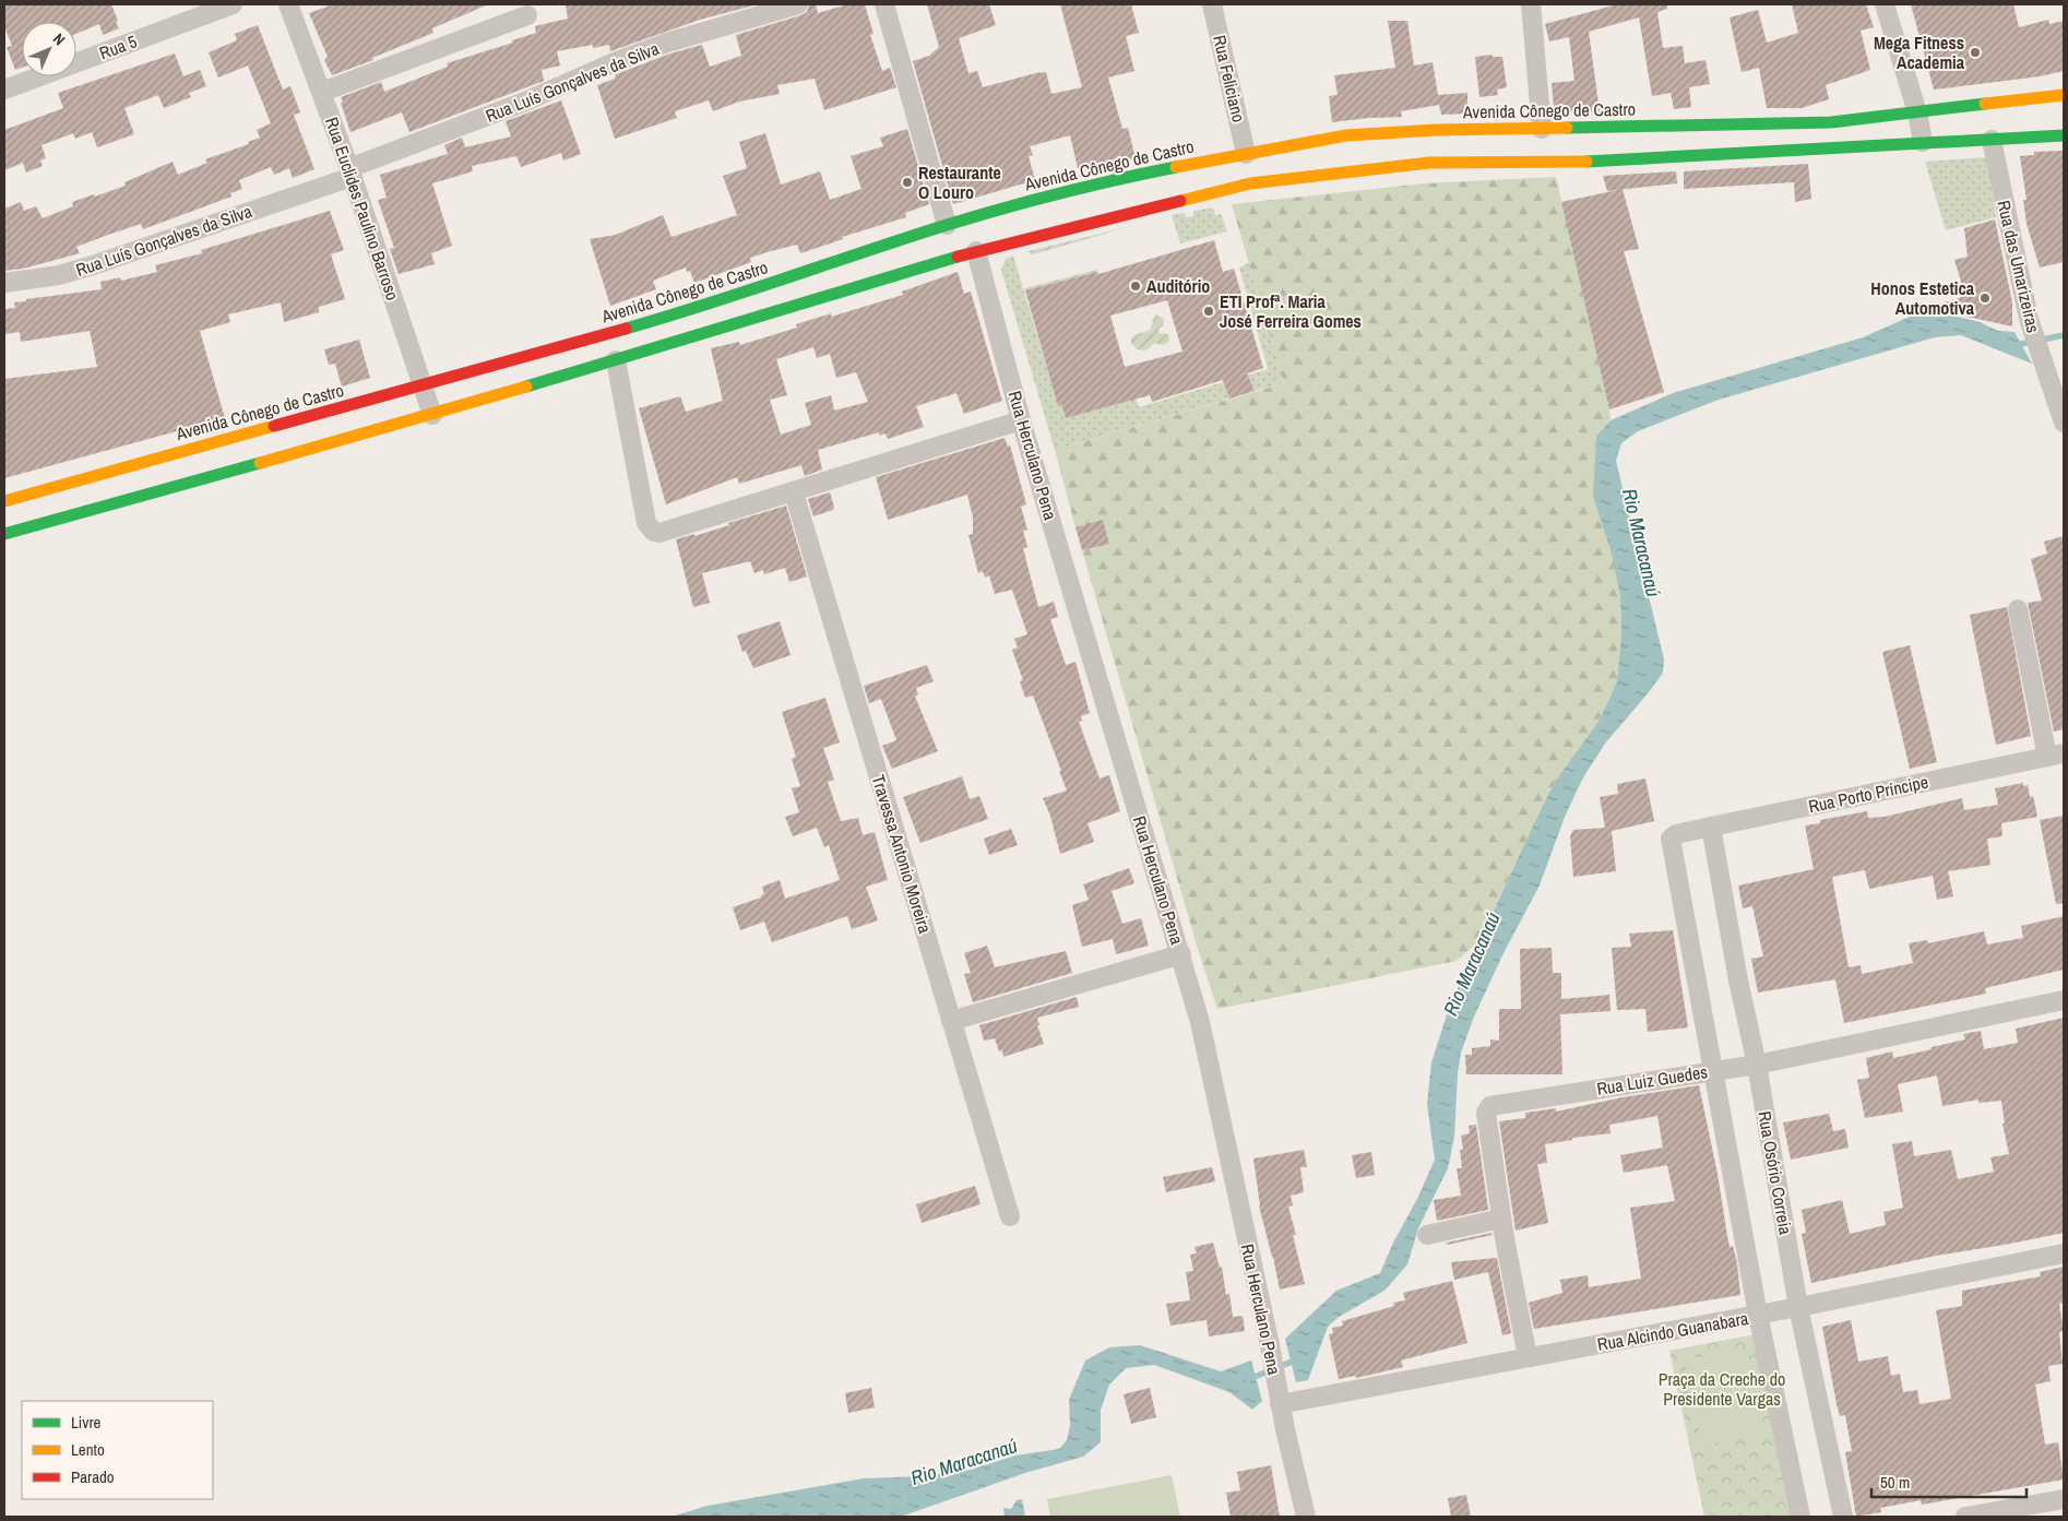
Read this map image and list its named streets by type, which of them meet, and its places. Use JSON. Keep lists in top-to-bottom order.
{
  "streets": {
    "main road": ["Avenida Cônego de Castro"],
    "street": [
      "Rua 5",
      "Rua Feliciano",
      "Rua Luís Gonçalves da Silva",
      "Rua Euclides Paulino Barroso",
      "Rua das Umarizeiras",
      "Rua Herculano Pena",
      "Rua Porto Príncipe",
      "Travessa Antonio Moreira",
      "Rua Luiz Guedes",
      "Rua Osório Correia",
      "Rua Alcindo Guanabara"
    ]
  },
  "crossings": [
    ["Rua Feliciano", "Avenida Cônego de Castro"],
    ["Rua Luís Gonçalves da Silva", "Rua Euclides Paulino Barroso"],
    ["Avenida Cônego de Castro", "Rua Euclides Paulino Barroso"],
    ["Rua Herculano Pena", "Rua Alcindo Guanabara"],
    ["Rua Porto Príncipe", "Rua Luiz Guedes"],
    ["Rua Porto Príncipe", "Rua Osório Correia"],
    ["Rua Luiz Guedes", "Rua Osório Correia"],
    ["Rua Luiz Guedes", "Rua Alcindo Guanabara"],
    ["Rua Osório Correia", "Rua Alcindo Guanabara"]
  ],
  "water": ["Rio Maracanaú"],
  "parks": ["Praça da Creche do Presidente Vargas"],
  "places": [
    "Mega Fitness Academia",
    "Restaurante O Louro",
    "Auditório",
    "Honos Estetica Automotiva",
    "ETI Profª. Maria José Ferreira Gomes"
  ],
  "legend": ["Livre", "Lento", "Parado"],
  "scale_bar": "50 m",
  "north": "top right"
}
